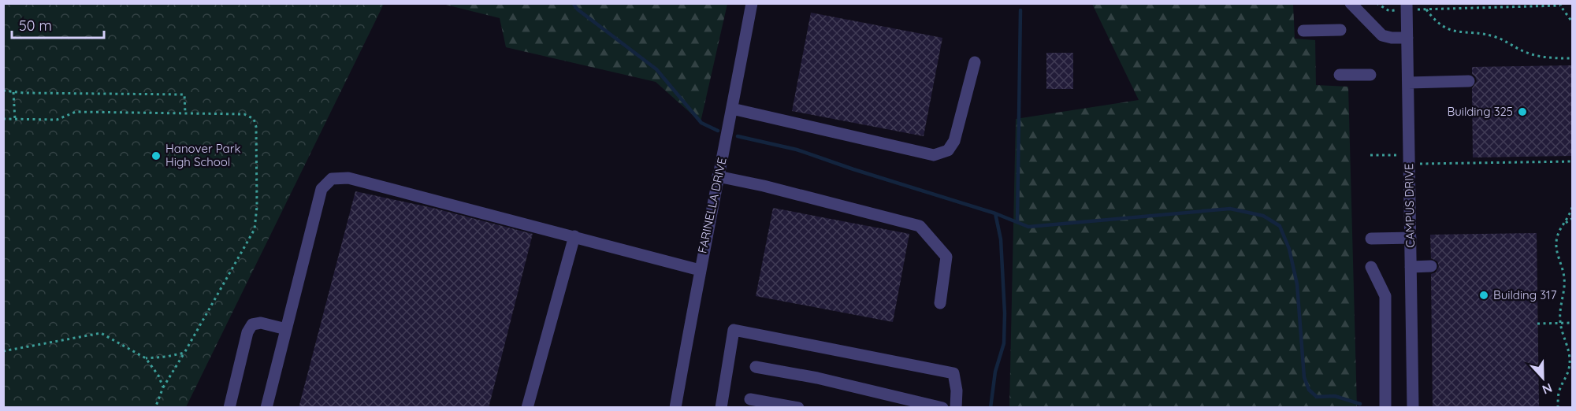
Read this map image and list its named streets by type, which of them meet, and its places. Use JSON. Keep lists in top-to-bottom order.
{
  "streets": {
    "street": ["FARINELLA DRIVE", "CAMPUS DRIVE"]
  },
  "places": ["Building 325", "Hanover Park High School", "Building 317"],
  "scale_bar": "50 m",
  "north": "bottom"
}
